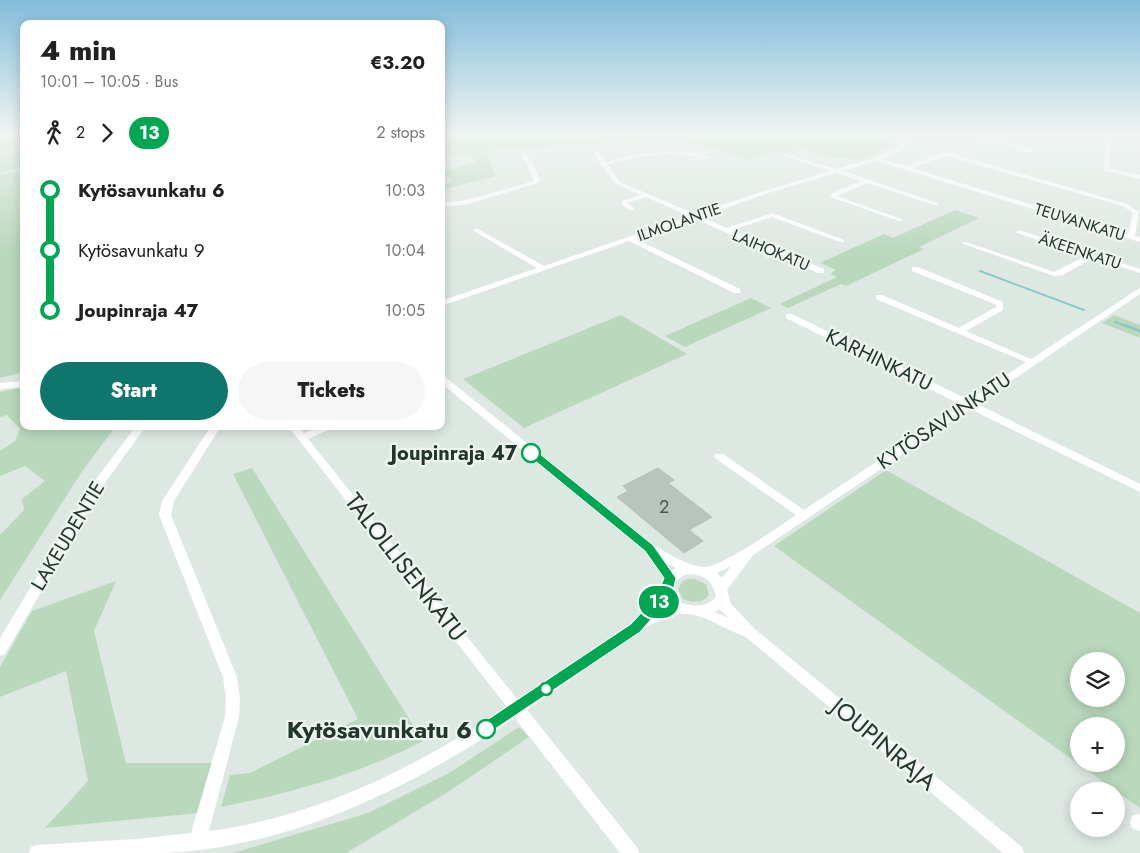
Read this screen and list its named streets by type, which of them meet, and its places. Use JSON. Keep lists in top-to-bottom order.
{
  "streets": {
    "street": [
      "ILMOLANTIE",
      "TEUVANKATU",
      "LAIHOKATU",
      "ÄKEENKATU",
      "KARHINKATU",
      "KYTÖSAVUNKATU",
      "LAKEUDENTIE",
      "TALOLLISENKATU",
      "JOUPINRAJA"
    ]
  },
  "crossings": [
    ["ILMOLANTIE", "LAIHOKATU"],
    ["KARHINKATU", "KYTÖSAVUNKATU"],
    ["KYTÖSAVUNKATU", "JOUPINRAJA"]
  ],
  "places": ["Joupinraja 47", "Kytösavunkatu 6"],
  "lines": ["bus line 13"],
  "house_numbers": ["2"],
  "page": {
    "on_map": "13",
    "heading": ["4 min", "10:01 – 10:05 · Bus", "€3.20"],
    "legs": ["2", "13", "2 stops"],
    "list": [
      {
        "name": "Kytösavunkatu 6",
        "value": "10:03"
      },
      {
        "name": "Kytösavunkatu 9",
        "value": "10:04"
      },
      {
        "name": "Joupinraja 47",
        "value": "10:05"
      }
    ],
    "buttons": ["Start", "Tickets"],
    "map_buttons": ["+", "−"]
  }
}
